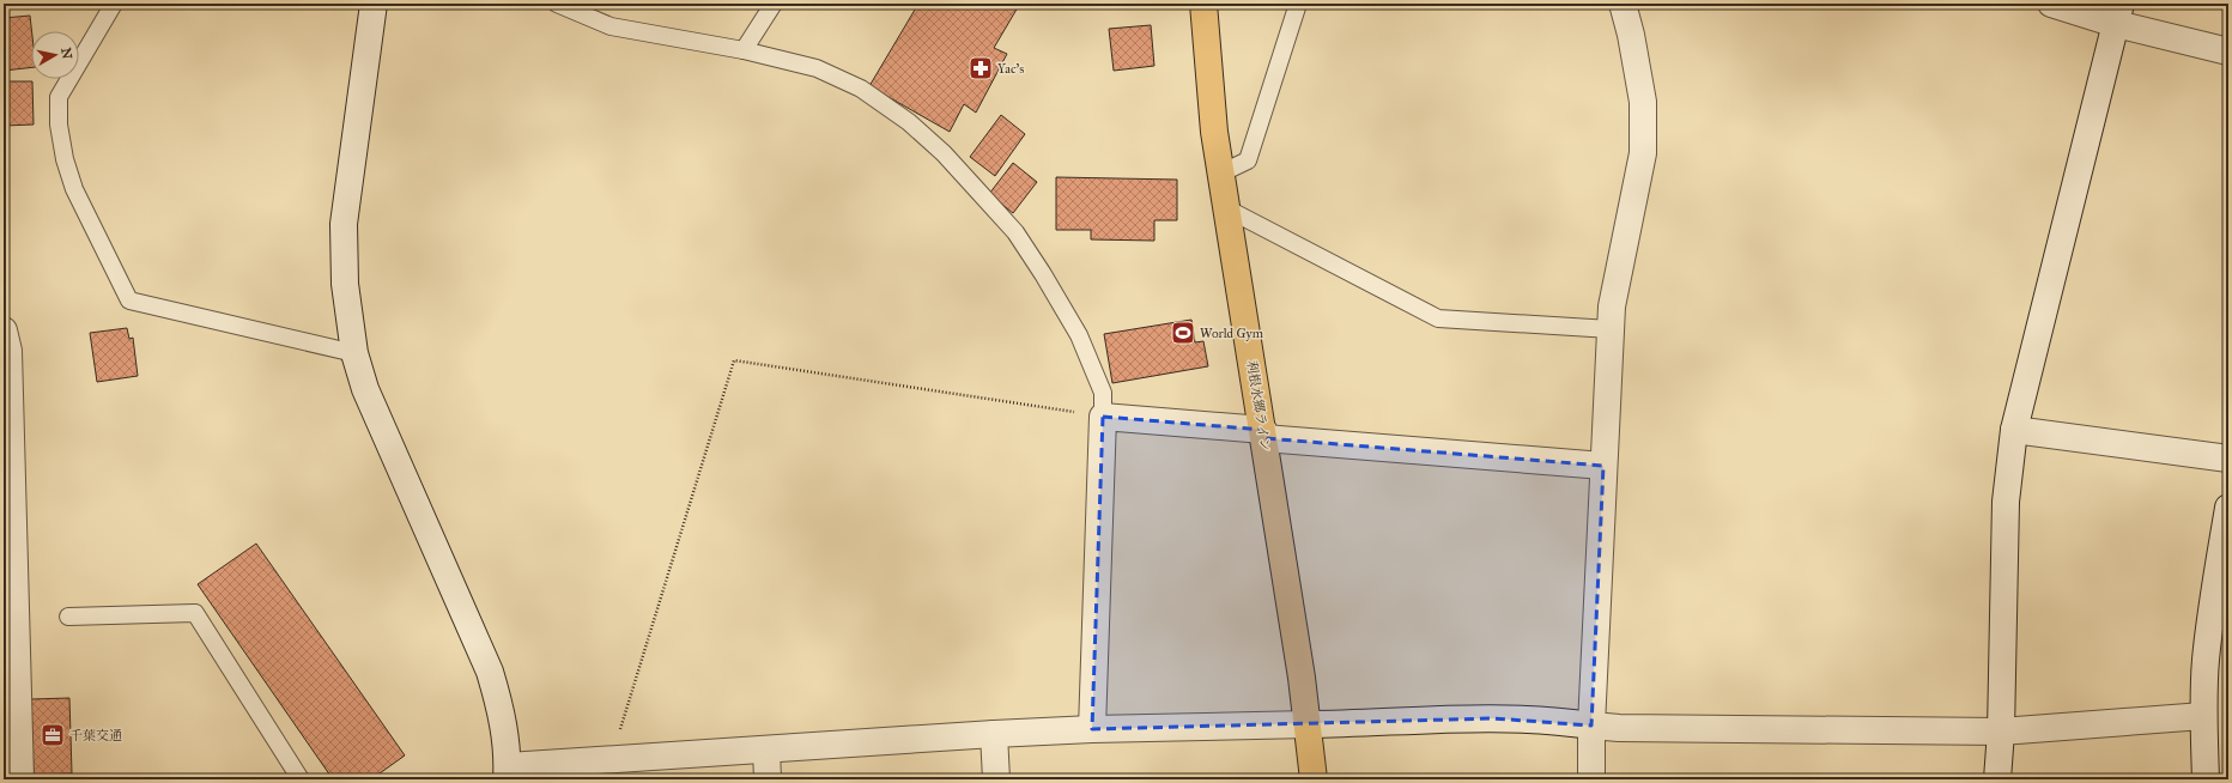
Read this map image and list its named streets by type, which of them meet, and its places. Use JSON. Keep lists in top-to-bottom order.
{
  "streets": {
    "highway": ["利根水郷ライン"]
  },
  "places": {
    "pharmacy": ["Yac's"],
    "sports": ["World Gym"],
    "office": ["千葉交通"]
  },
  "north": "right"
}
